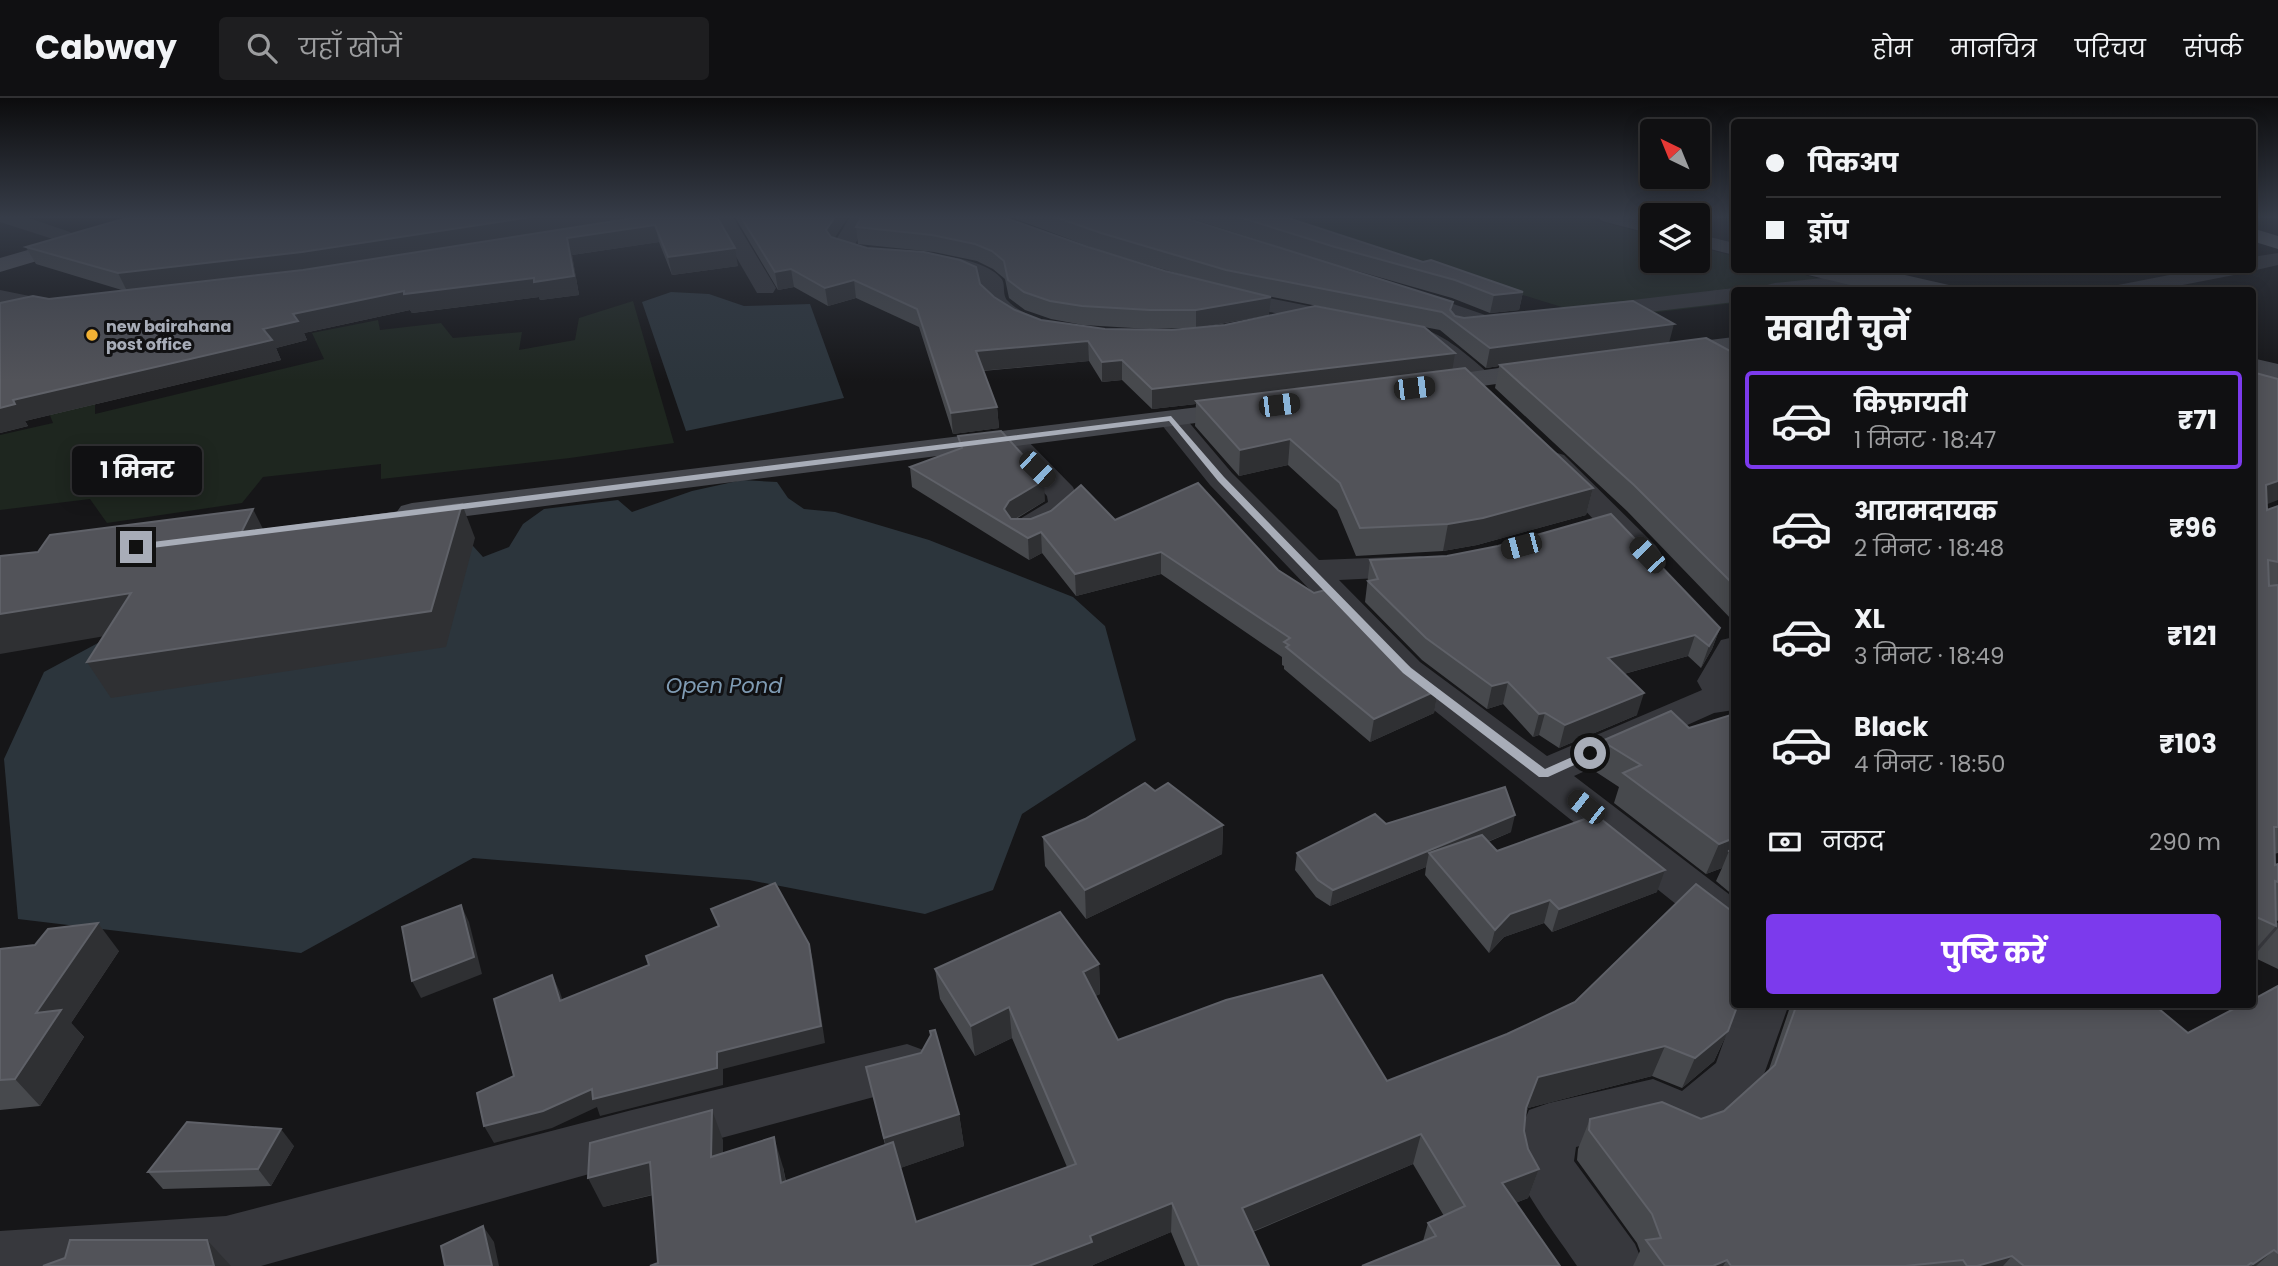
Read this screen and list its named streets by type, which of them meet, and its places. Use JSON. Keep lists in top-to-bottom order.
{
  "water": ["Open Pond"],
  "places": ["new bairahana post office"],
  "north": "top left",
  "page": {
    "header": "Cabway",
    "search": "यहाँ खोजें",
    "nav": [
      "होम",
      "मानचित्र",
      "परिचय",
      "संपर्क"
    ],
    "banner": ["पिकअप", "ड्रॉप"],
    "heading": "सवारी चुनें",
    "list": [
      {
        "name": "किफ़ायती",
        "note": "1 मिनट · 18:47",
        "value": "₹71"
      },
      {
        "name": "आरामदायक",
        "note": "2 मिनट · 18:48",
        "value": "₹96"
      },
      {
        "name": "XL",
        "note": "3 मिनट · 18:49",
        "value": "₹121"
      },
      {
        "name": "Black",
        "note": "4 मिनट · 18:50",
        "value": "₹103"
      }
    ],
    "bubble": "1 मिनट",
    "pay": ["नकद", "290 m"],
    "buttons": "पुष्टि करें"
  }
}
